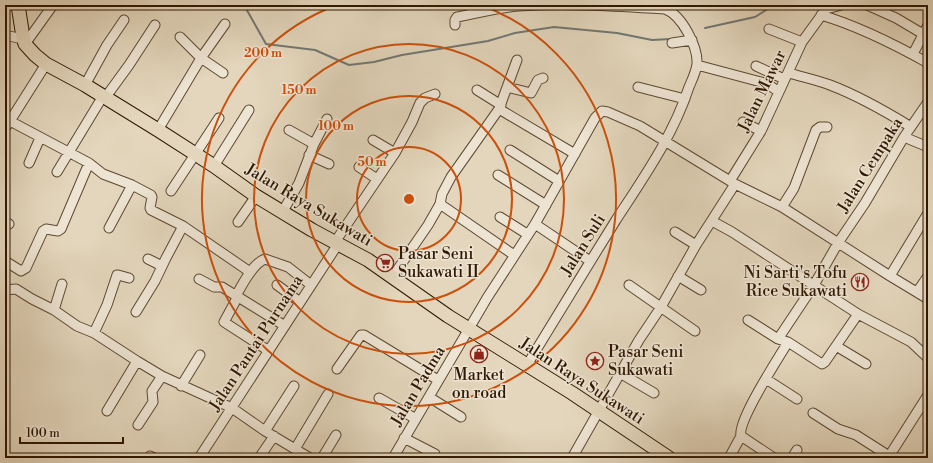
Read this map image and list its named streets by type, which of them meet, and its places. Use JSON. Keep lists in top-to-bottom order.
{
  "streets": {
    "highway": ["Jalan Raya Sukawati"],
    "street": [
      "Jalan Mawar",
      "Jalan Cempaka",
      "Jalan Suli",
      "Jalan Pantai Purnama",
      "Jalan Padma"
    ]
  },
  "crossings": [
    ["Jalan Mawar", "Jalan Raya Sukawati"],
    ["Jalan Raya Sukawati", "Jalan Suli"],
    ["Jalan Raya Sukawati", "Jalan Pantai Purnama"],
    ["Jalan Raya Sukawati", "Jalan Padma"],
    ["Jalan Suli", "Jalan Padma"]
  ],
  "places": {
    "supermarket": ["Pasar Seni Sukawati II"],
    "restaurant": ["Ni Sarti's Tofu Rice Sukawati"],
    "shop": ["Market on road"],
    "place": ["Pasar Seni Sukawati"]
  },
  "scale_bar": "100 m",
  "rings": [
    "200 m",
    "150 m",
    "100 m",
    "50 m"
  ]
}
